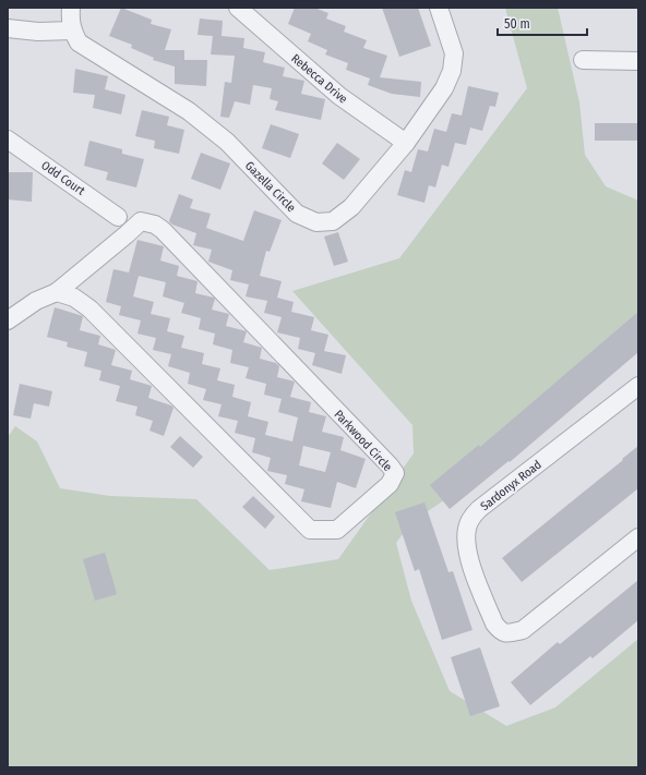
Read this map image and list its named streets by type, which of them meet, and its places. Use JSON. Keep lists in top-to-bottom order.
{
  "streets": {
    "street": [
      "Rebecca Drive",
      "Odd Court",
      "Gazella Circle",
      "Parkwood Circle",
      "Sardonyx Road"
    ]
  },
  "crossings": [
    ["Rebecca Drive", "Gazella Circle"]
  ],
  "scale_bar": "50 m"
}
